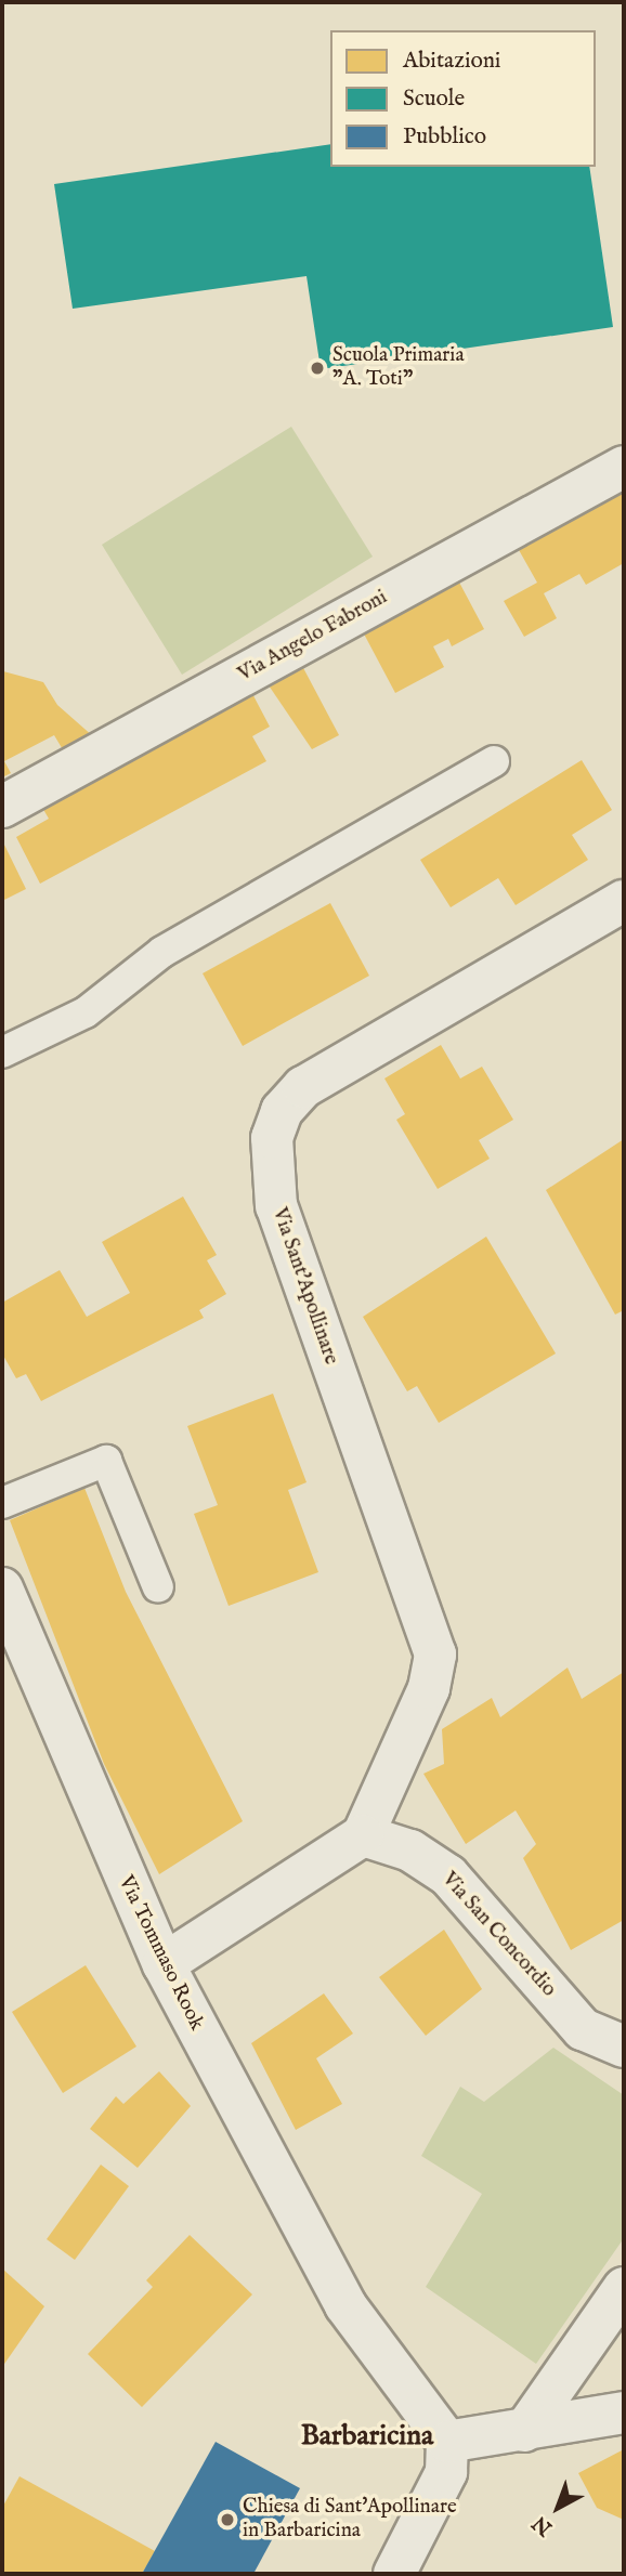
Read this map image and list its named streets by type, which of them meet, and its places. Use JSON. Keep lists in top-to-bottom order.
{
  "streets": {
    "street": [
      "Via Angelo Fabroni",
      "Via Sant'Apollinare",
      "Via San Concordio",
      "Via Tommaso Rook"
    ]
  },
  "crossings": [
    ["Via Sant'Apollinare", "Via San Concordio"]
  ],
  "districts": ["Barbaricina"],
  "places": ["Scuola Primaria \"A. Toti\"", "Chiesa di Sant'Apollinare in Barbaricina"],
  "legend": ["Abitazioni", "Scuole", "Pubblico"],
  "north": "bottom left"
}
